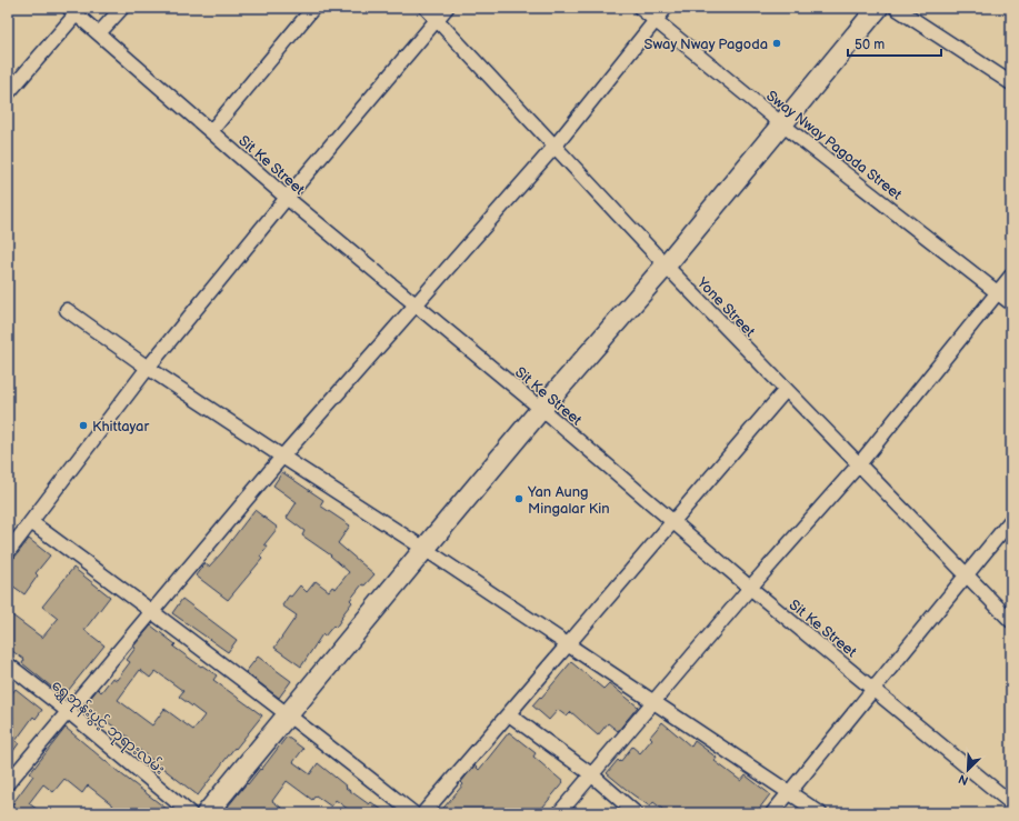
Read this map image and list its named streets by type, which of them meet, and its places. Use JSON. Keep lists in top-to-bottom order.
{
  "streets": {
    "street": [
      "Sway Nway Pagoda Street",
      "Sit Ke Street",
      "Yone Street",
      "ရွှေဘုန်းပွင့် ဘုရားလမ်း"
    ]
  },
  "places": ["Sway Nway Pagoda", "Khittayar", "Yan Aung Mingalar Kin"],
  "scale_bar": "50 m",
  "north": "bottom left"
}
